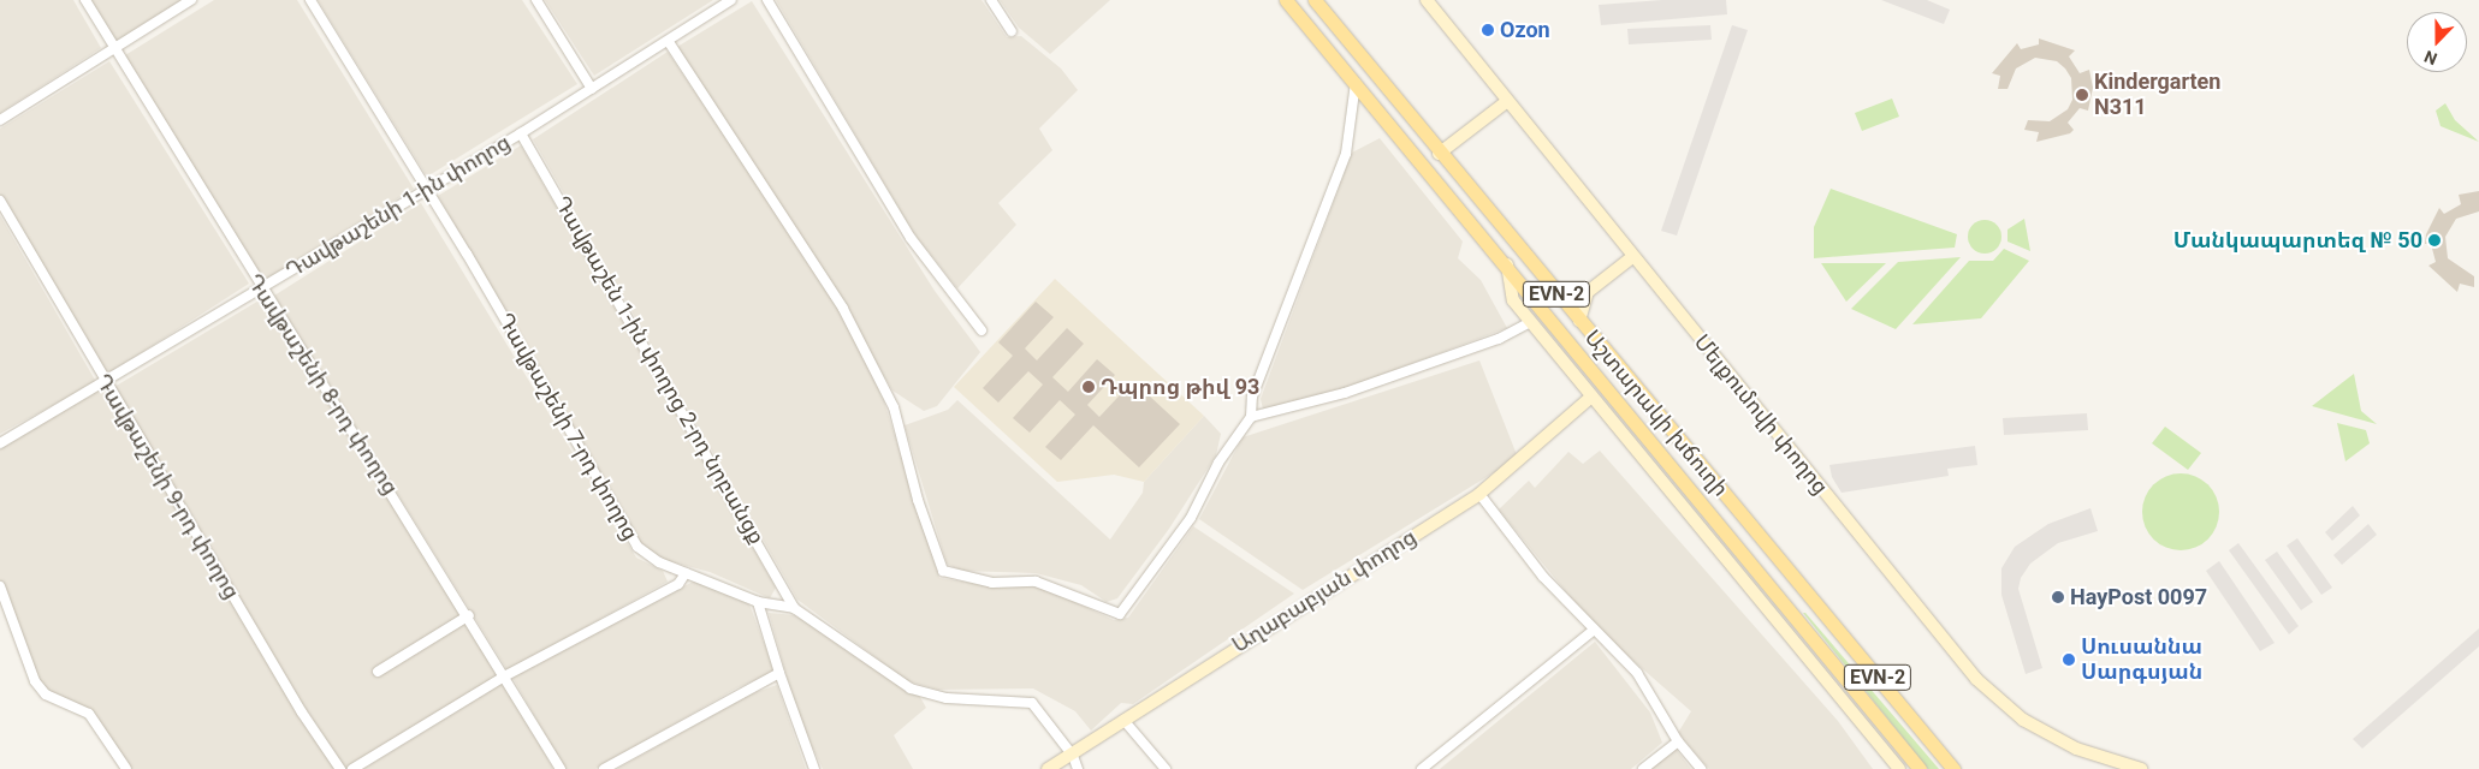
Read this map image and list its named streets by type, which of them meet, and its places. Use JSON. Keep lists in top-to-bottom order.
{
  "streets": {
    "main road": ["EVN-2", "Աշտարակի խճուղի"],
    "street": [
      "Դավթաշենի 1-ին փողոց",
      "Դավթաշեն 1-ին փողոց 2-րդ նրբանցք",
      "Դավթաշենի 8-րդ փողոց",
      "Մելքումովի փողոց",
      "Դավթաշենի 7-րդ փողոց",
      "Դավթաշենի 9-րդ փողոց",
      "Աղաբաբյան փողոց"
    ]
  },
  "crossings": [
    ["Դավթաշենի 1-ին փողոց", "Դավթաշեն 1-ին փողոց 2-րդ նրբանցք"],
    ["Դավթաշենի 1-ին փողոց", "Դավթաշենի 8-րդ փողոց"],
    ["Դավթաշենի 1-ին փողոց", "Դավթաշենի 7-րդ փողոց"],
    ["Դավթաշենի 1-ին փողոց", "Դավթաշենի 9-րդ փողոց"],
    ["Դավթաշեն 1-ին փողոց 2-րդ նրբանցք", "Դավթաշենի 7-րդ փողոց"],
    ["Դավթաշենի 7-րդ փողոց", "Աղաբաբյան փողոց"]
  ],
  "places": [
    "Ozon",
    "Kindergarten N311",
    "Մանկապարտեզ № 50",
    "Դպրոց թիվ 93",
    "HayPost 0097",
    "Սուսաննա Սարգսյան"
  ],
  "north": "bottom"
}
